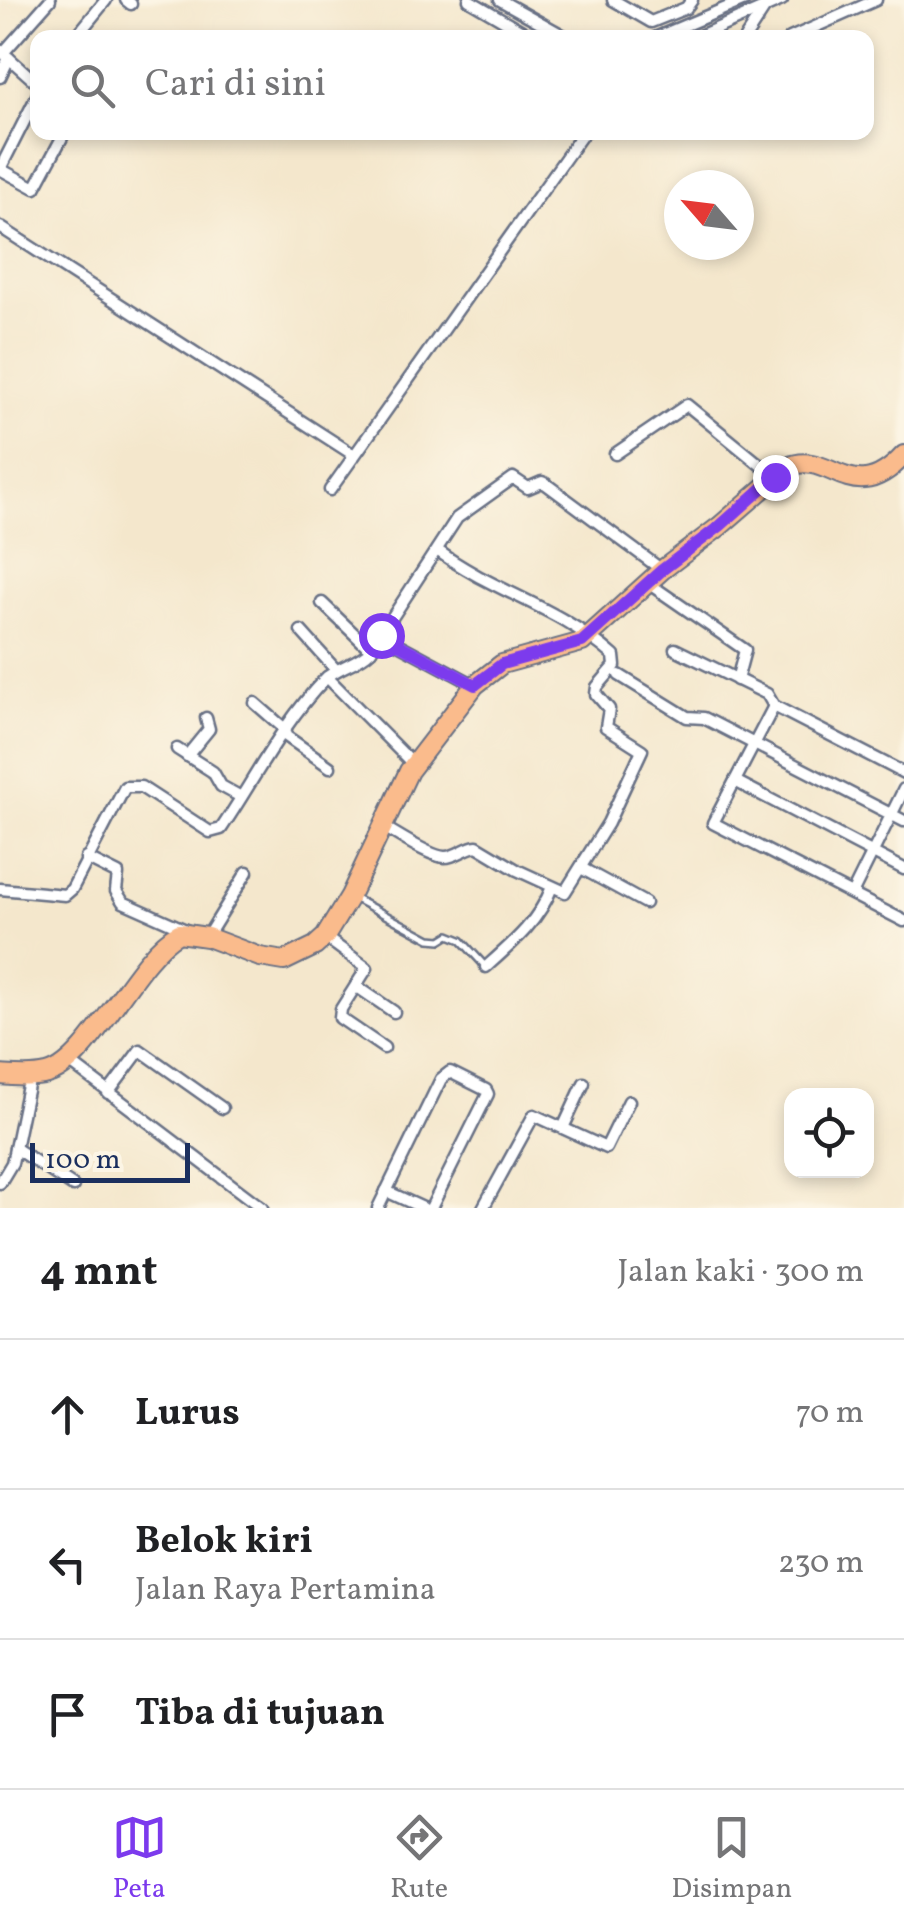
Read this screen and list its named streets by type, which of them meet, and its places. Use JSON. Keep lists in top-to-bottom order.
{
  "scale_bar": "100 m",
  "north": "top left",
  "page": {
    "search": "Cari di sini",
    "scale": "100 m",
    "heading": ["4 mnt", "Jalan kaki · 300 m"],
    "list": [
      ["Lurus", "70 m"],
      ["Belok kiri", "Jalan Raya Pertamina", "230 m"],
      "Tiba di tujuan"
    ],
    "nav": ["Peta", "Rute", "Disimpan"]
  }
}
